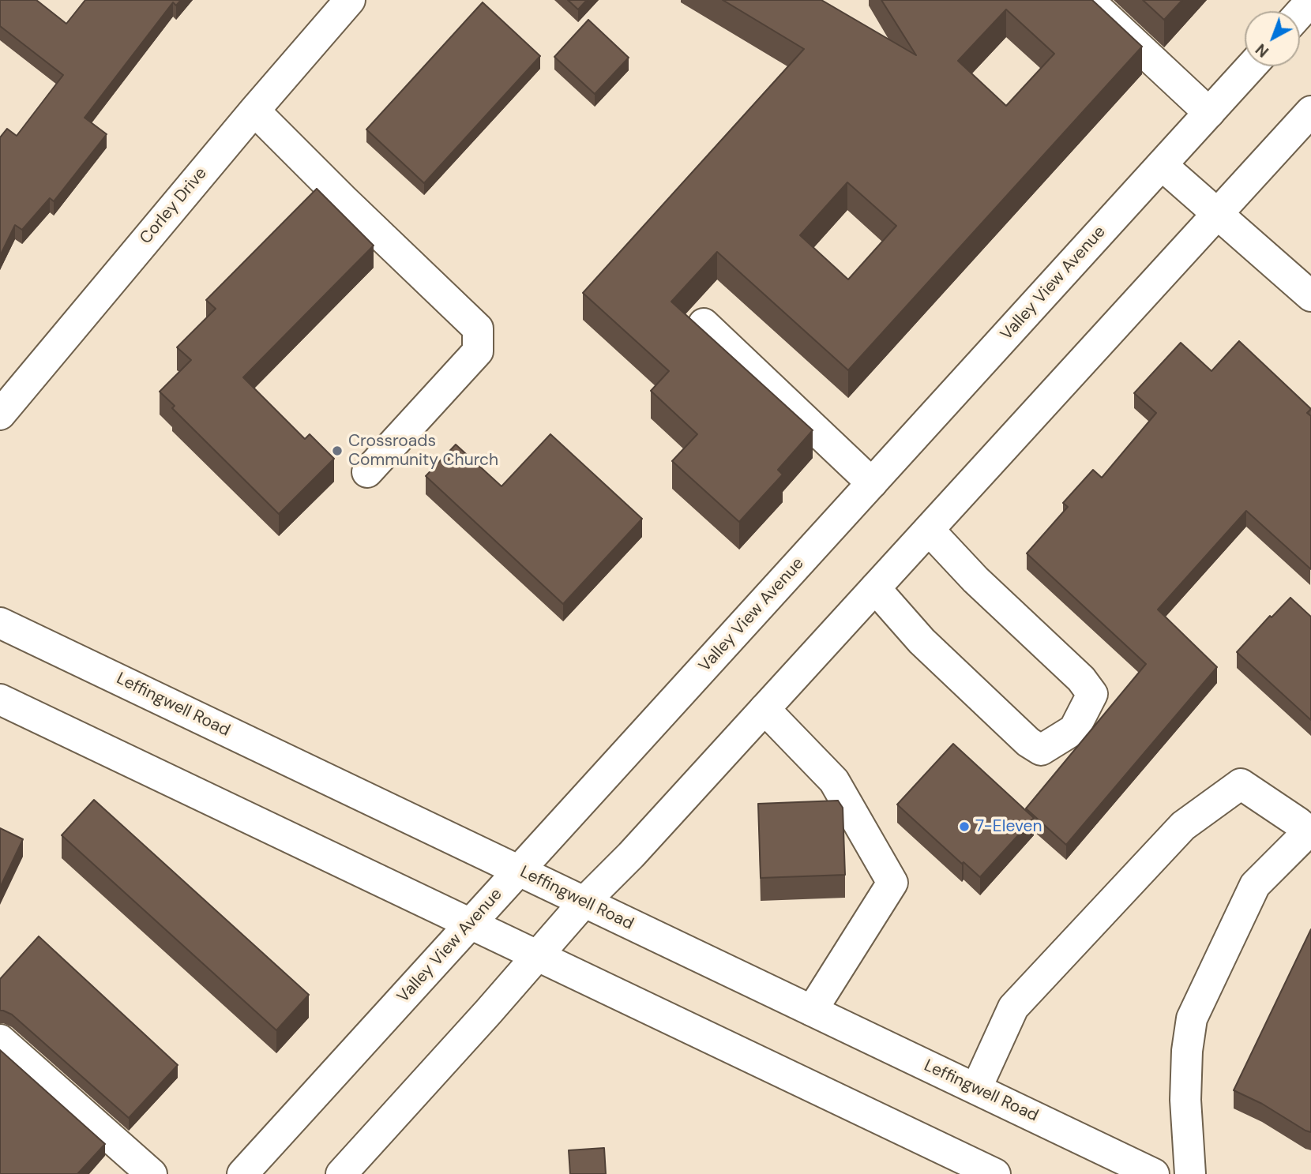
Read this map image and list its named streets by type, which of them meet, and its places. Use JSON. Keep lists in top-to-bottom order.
{
  "streets": {
    "main road": ["Corley Drive", "Valley View Avenue", "Leffingwell Road"]
  },
  "crossings": [
    ["Valley View Avenue", "Leffingwell Road"]
  ],
  "places": ["Crossroads Community Church", "7-Eleven"],
  "north": "bottom left"
}
